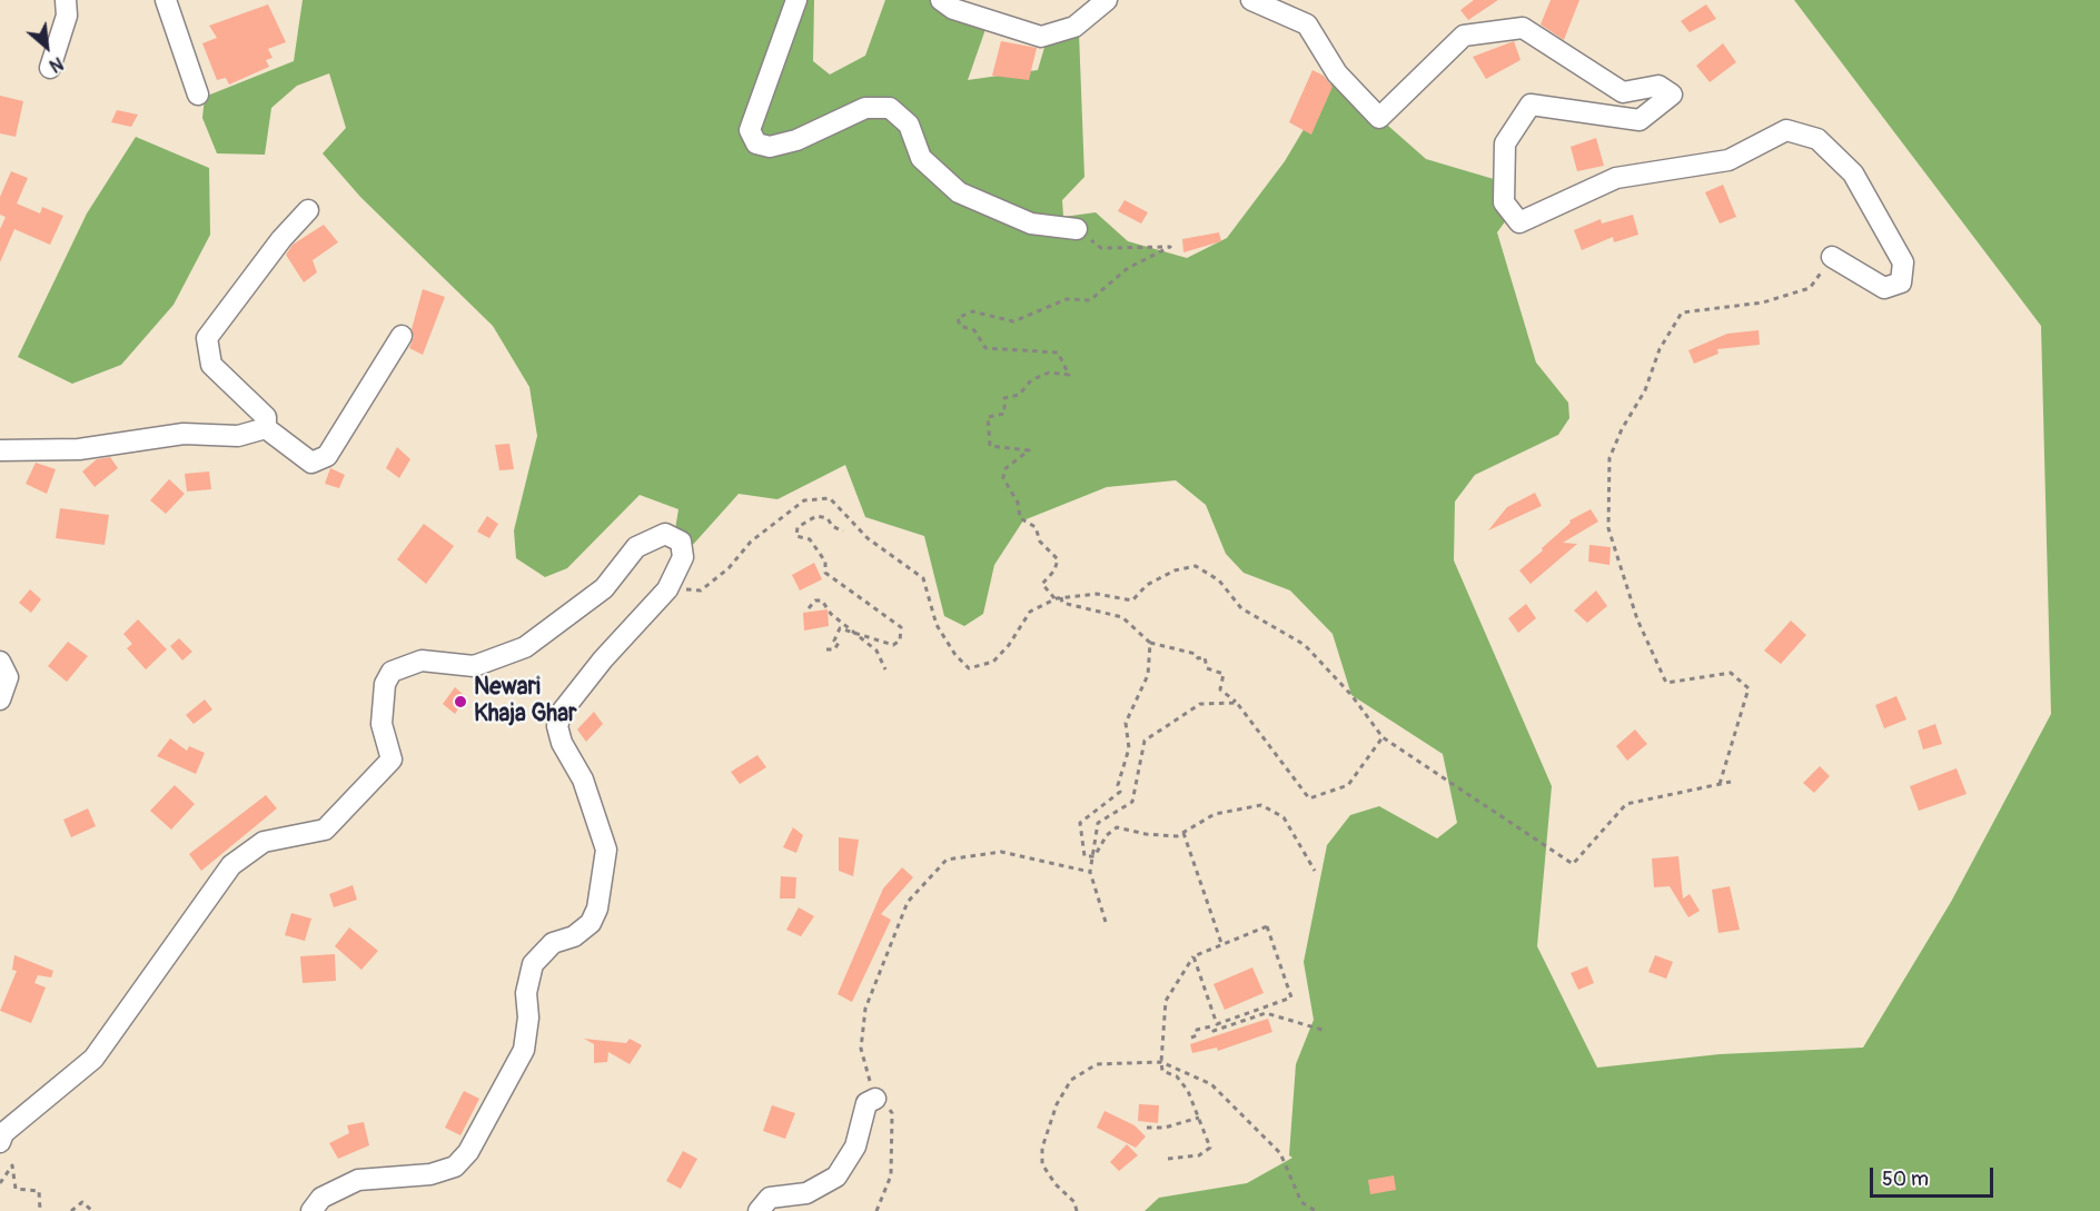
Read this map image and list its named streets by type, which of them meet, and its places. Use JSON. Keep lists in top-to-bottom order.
{
  "places": ["Newari Khaja Ghar"],
  "scale_bar": "50 m",
  "north": "bottom right"
}
